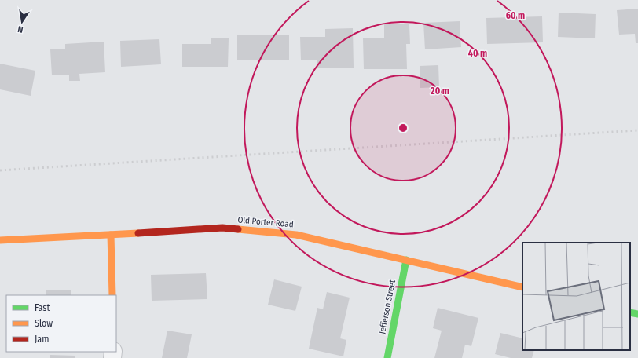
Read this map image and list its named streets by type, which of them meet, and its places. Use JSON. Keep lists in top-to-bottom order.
{
  "streets": {
    "street": ["Old Porter Road", "Jefferson Street"]
  },
  "crossings": [
    ["Old Porter Road", "Jefferson Street"]
  ],
  "legend": ["Fast", "Slow", "Jam"],
  "north": "bottom",
  "rings": ["60 m", "40 m", "20 m"]
}
